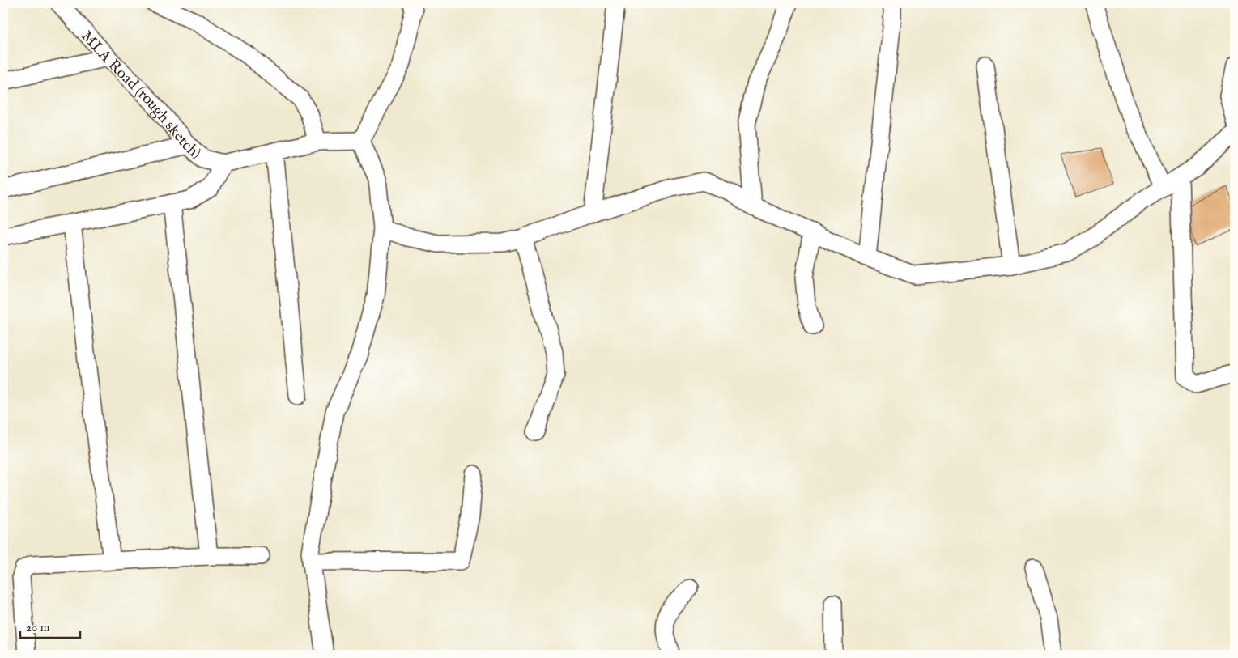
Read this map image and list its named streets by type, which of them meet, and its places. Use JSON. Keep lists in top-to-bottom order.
{
  "streets": {
    "street": ["MLA Road (rough sketch)"]
  },
  "scale_bar": "20 m"
}
